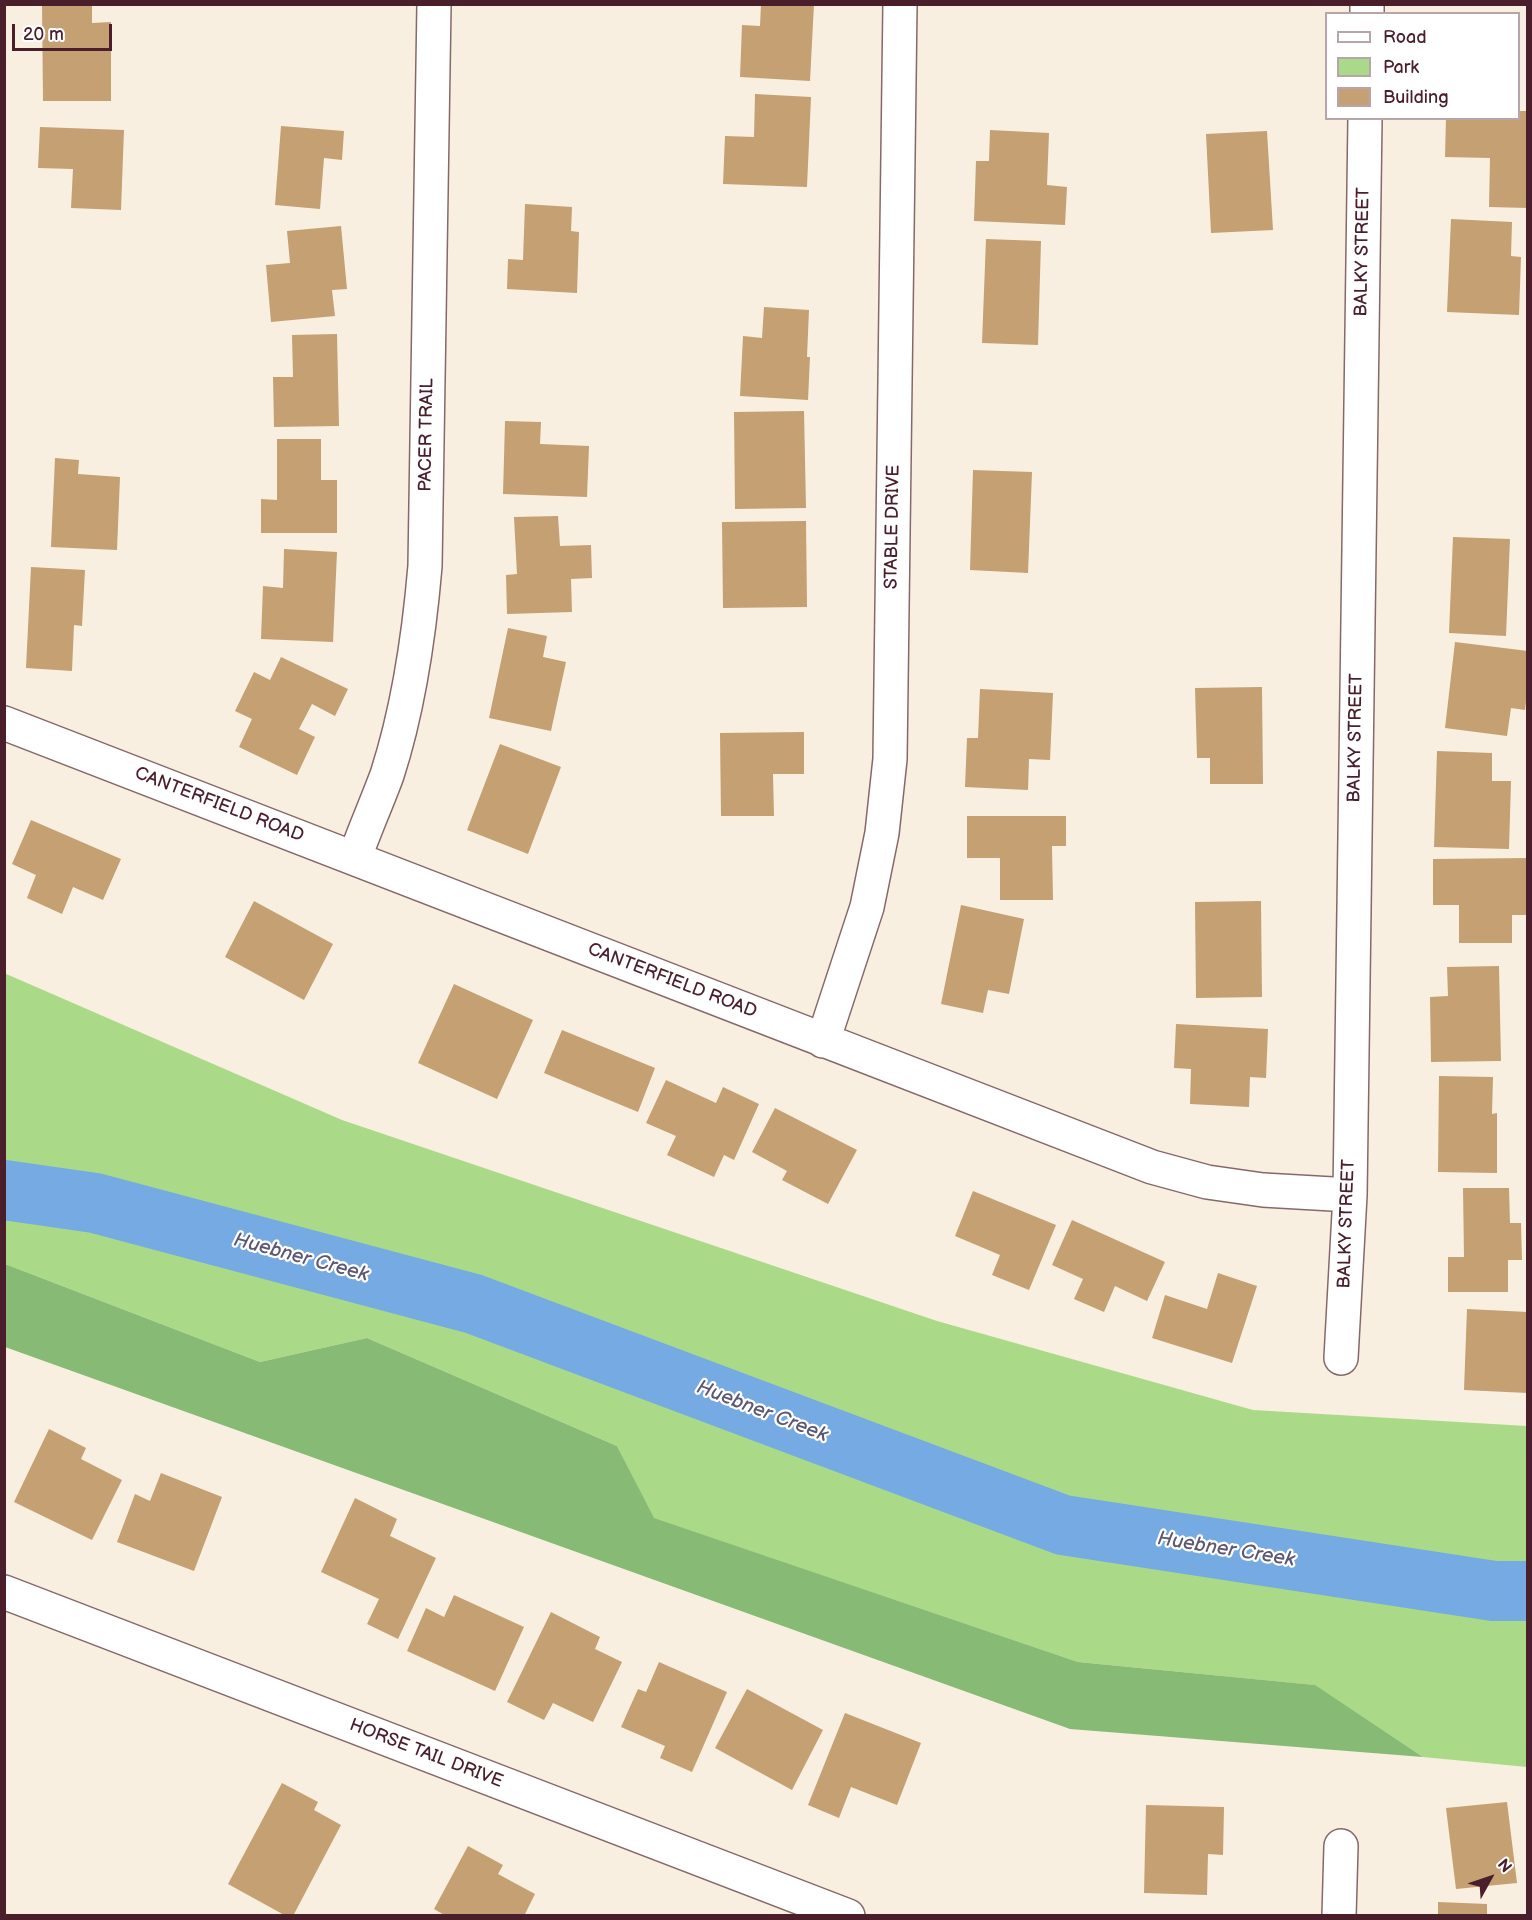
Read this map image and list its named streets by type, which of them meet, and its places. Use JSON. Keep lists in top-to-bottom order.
{
  "streets": {
    "street": [
      "BALKY STREET",
      "PACER TRAIL",
      "STABLE DRIVE",
      "CANTERFIELD ROAD",
      "HORSE TAIL DRIVE"
    ]
  },
  "crossings": [
    ["BALKY STREET", "CANTERFIELD ROAD"],
    ["PACER TRAIL", "CANTERFIELD ROAD"],
    ["STABLE DRIVE", "CANTERFIELD ROAD"]
  ],
  "water": ["Huebner Creek"],
  "legend": ["Road", "Park", "Building"],
  "scale_bar": "20 m",
  "north": "top right"
}
